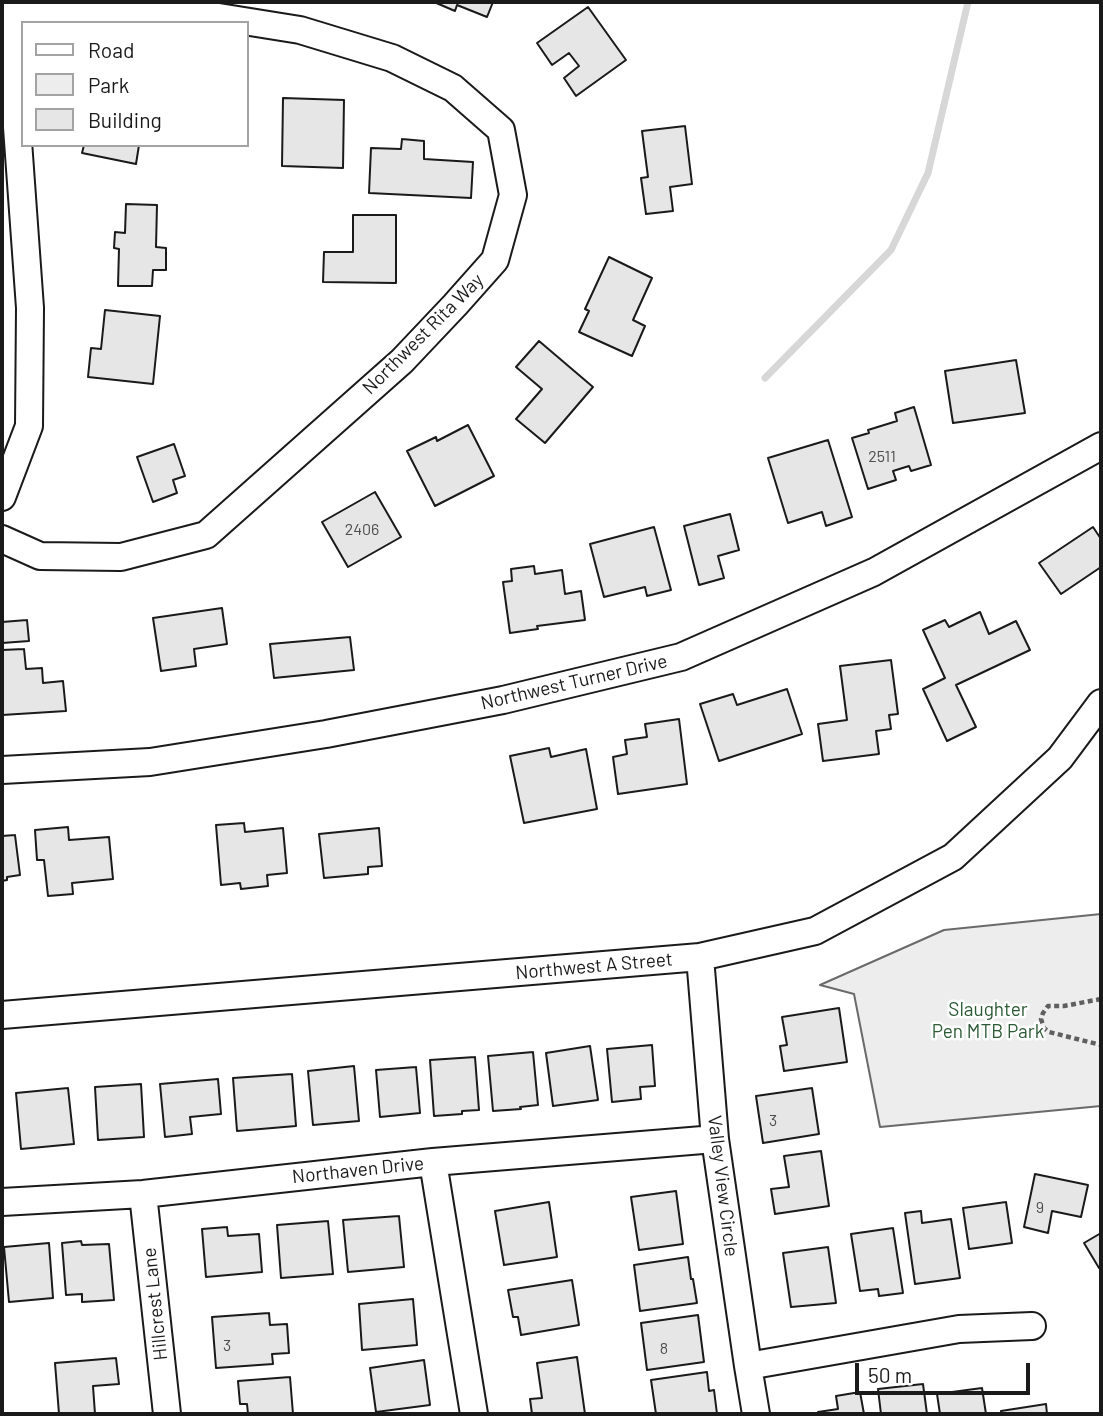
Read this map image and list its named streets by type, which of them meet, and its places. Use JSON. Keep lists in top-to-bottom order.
{
  "streets": {
    "street": [
      "Northwest Rita Way",
      "Northwest Turner Drive",
      "Northwest A Street",
      "Northaven Drive",
      "Valley View Circle",
      "Hillcrest Lane"
    ]
  },
  "crossings": [
    ["Northwest A Street", "Valley View Circle"],
    ["Northaven Drive", "Valley View Circle"],
    ["Northaven Drive", "Hillcrest Lane"]
  ],
  "parks": ["Slaughter Pen MTB Park"],
  "house_numbers": [
    "2511",
    "2406",
    "3",
    "9",
    "3",
    "8"
  ],
  "legend": ["Road", "Park", "Building"],
  "scale_bar": "50 m"
}
